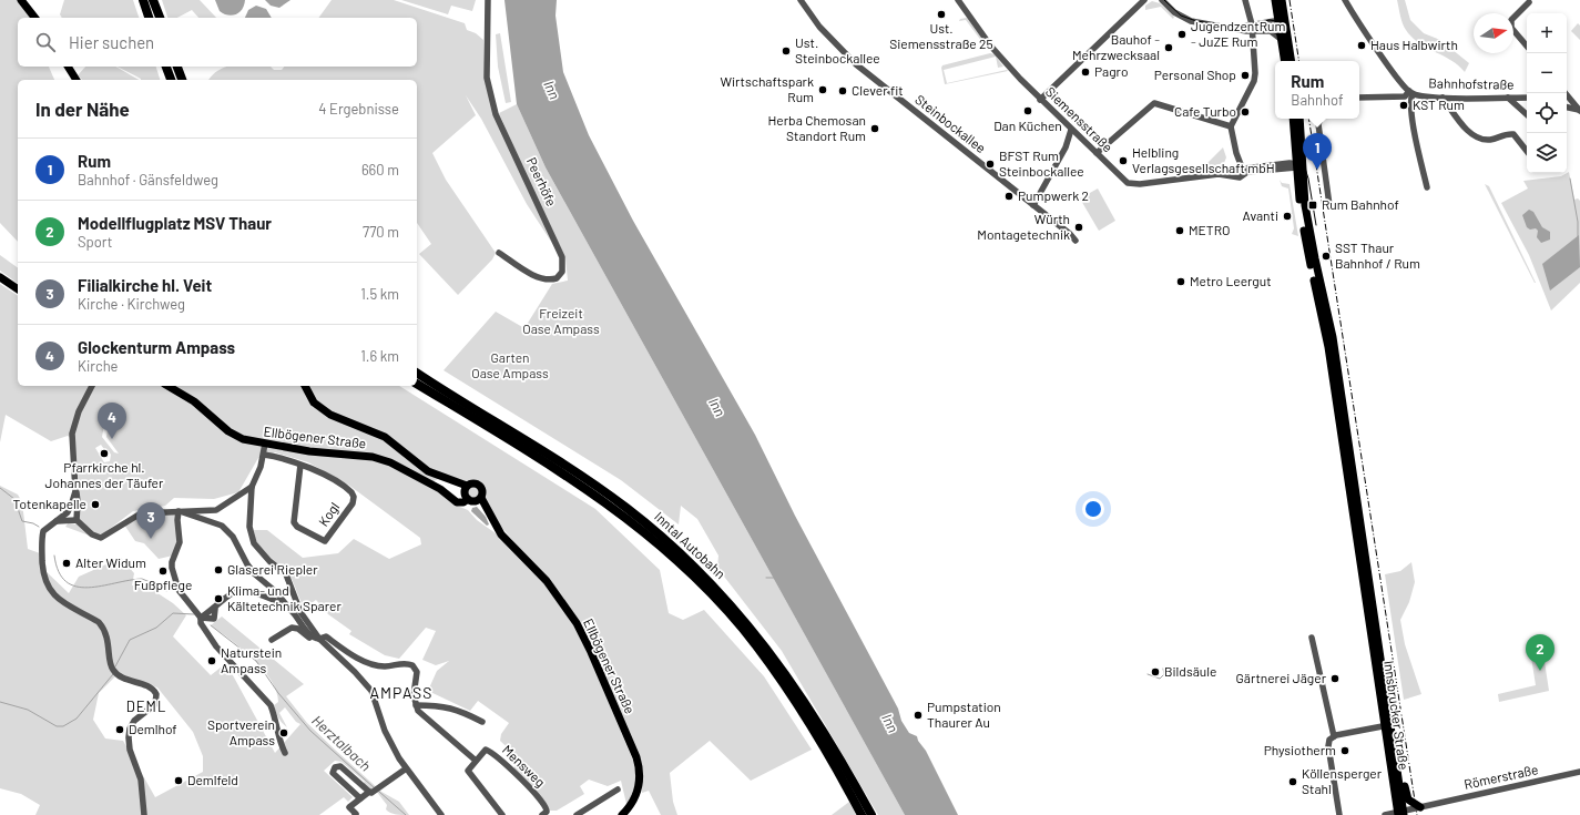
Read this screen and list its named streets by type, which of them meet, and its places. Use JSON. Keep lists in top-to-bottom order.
{
  "streets": {
    "highway": ["Inntal Autobahn"],
    "main road": ["Ellbögener Straße", "Innsbrucker Straße"],
    "street": [
      "Bahnhofstraße",
      "Siemensstraße",
      "Steinbockallee",
      "Peerhöfe",
      "Kogl",
      "Mensweg",
      "Römerstraße"
    ]
  },
  "crossings": [
    ["Siemensstraße", "Innsbrucker Straße"]
  ],
  "districts": ["AMPASS", "DEML"],
  "water": ["Inn", "Herztalbach"],
  "parks": ["Freizeit Oase Ampass", "Garten Oase Ampass"],
  "places": {
    "other": [
      "Ust. Siemensstraße 25",
      "JugendzentRum - JuZE Rum",
      "Haus Halbwirth",
      "Bauhof - Mehrzwecksaal",
      "Ust. Steinbockallee",
      "Pagro",
      "Personal Shop",
      "Wirtschaftspark Rum",
      "Clever fit",
      "KST Rum",
      "Dan Küchen",
      "Cafe Turbo",
      "Herba Chemosan Standort Rum",
      "Helbling Verlagsgesellschaft mbH",
      "BFST Rum Steinbockallee",
      "Pumpwerk 2",
      "Avanti",
      "Würth Montagetechnik",
      "METRO",
      "SST Thaur Bahnhof / Rum",
      "Metro Leergut",
      "Pfarrkirche hl. Johannes der Täufer",
      "Totenkapelle",
      "Alter Widum",
      "Glaserei Riepler",
      "Fußpflege",
      "Klima- und Kältetechnik Sparer",
      "Naturstein Ampass",
      "Bildsäule",
      "Gärtnerei Jäger",
      "Pumpstation Thaurer Au",
      "Demlhof",
      "Sportverein Ampass",
      "Physiotherm",
      "Demlfeld",
      "Köllensperger Stahl"
    ],
    "transit": ["Rum Bahnhof"]
  },
  "north": "right",
  "page": {
    "map_buttons": ["+", "−"],
    "search": "Hier suchen",
    "popup": ["Rum", "Bahnhof"],
    "heading": ["In der Nähe", "4 Ergebnisse"],
    "pins": [
      "1",
      "4",
      "3",
      "2"
    ],
    "list": [
      {
        "mark": "1",
        "name": "Rum",
        "note": "Bahnhof · Gänsfeldweg",
        "value": "660 m"
      },
      {
        "mark": "2",
        "name": "Modellflugplatz MSV Thaur",
        "note": "Sport",
        "value": "770 m"
      },
      {
        "mark": "3",
        "name": "Filialkirche hl. Veit",
        "note": "Kirche · Kirchweg",
        "value": "1.5 km"
      },
      {
        "mark": "4",
        "name": "Glockenturm Ampass",
        "note": "Kirche",
        "value": "1.6 km"
      }
    ]
  }
}
